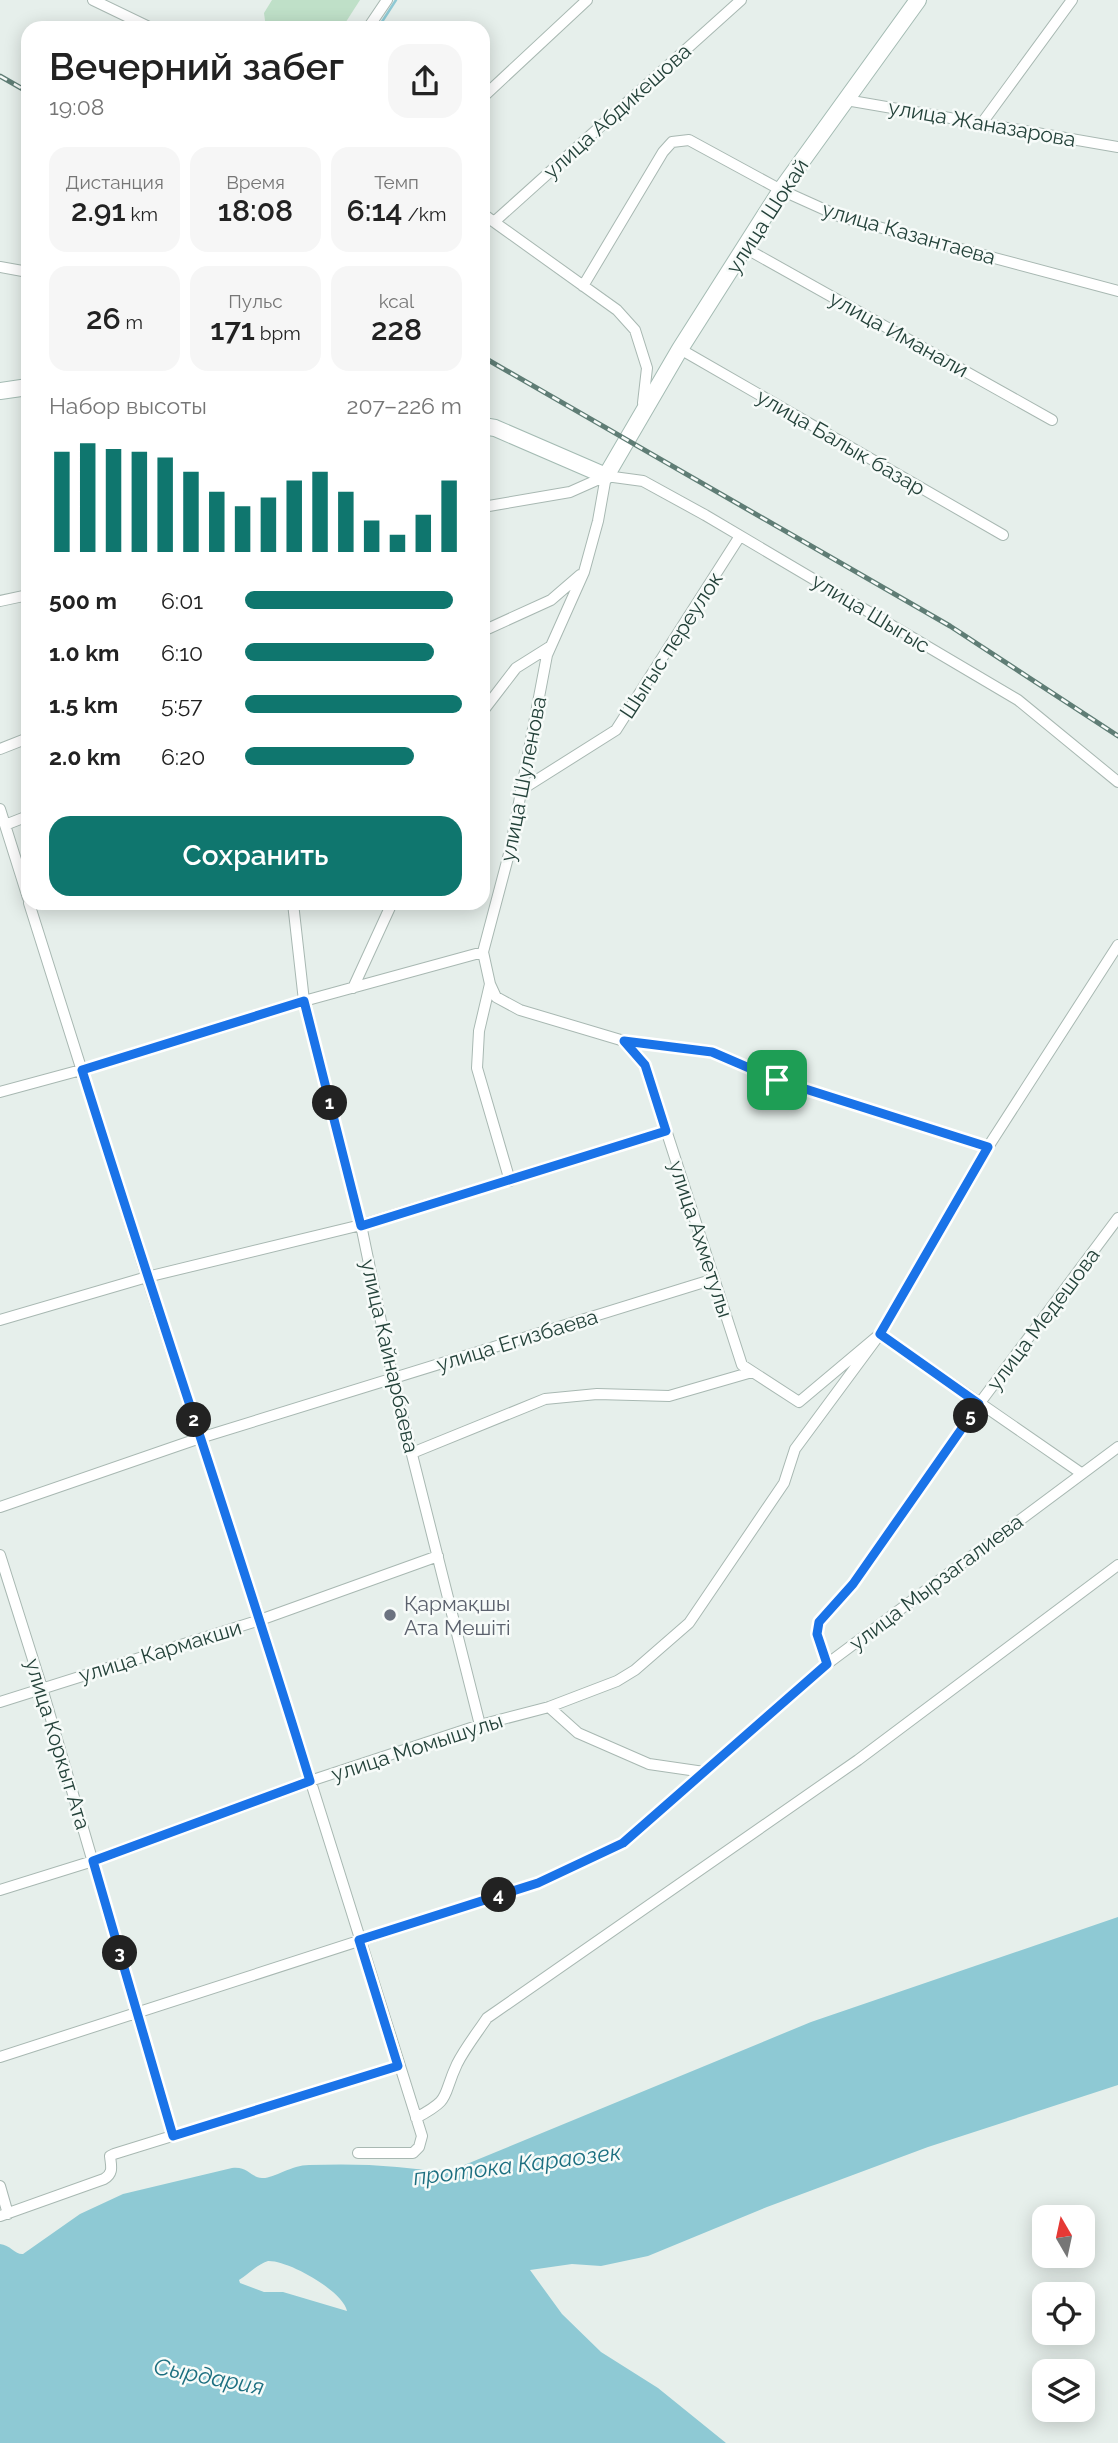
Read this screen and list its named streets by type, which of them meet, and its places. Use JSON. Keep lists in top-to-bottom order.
{
  "streets": {
    "street": [
      "улица Абдикешова",
      "улица Жаназарова",
      "улица Шокай",
      "улица Казантаева",
      "улица Иманали",
      "улица Балык базар",
      "улица Шыгыс",
      "Шыгыс переулок",
      "улица Шуленова",
      "улица Ахметулы",
      "улица Медешова",
      "улица Егизбаева",
      "улица Кайнарбаева",
      "улица Мырзагалиева",
      "улица Кармакши",
      "улица Коркыт Ата",
      "улица Момышулы"
    ]
  },
  "crossings": [
    ["улица Жаназарова", "улица Шокай"],
    ["улица Шокай", "улица Казантаева"],
    ["улица Шокай", "улица Иманали"],
    ["улица Шокай", "улица Балык базар"],
    ["улица Шокай", "улица Шыгыс"],
    ["улица Шокай", "улица Шуленова"],
    ["улица Шыгыс", "Шыгыс переулок"],
    ["улица Шыгыс", "улица Шуленова"],
    ["Шыгыс переулок", "улица Шуленова"],
    ["улица Ахметулы", "улица Егизбаева"],
    ["улица Ахметулы", "улица Момышулы"],
    ["улица Медешова", "улица Мырзагалиева"],
    ["улица Егизбаева", "улица Кайнарбаева"],
    ["улица Кайнарбаева", "улица Кармакши"],
    ["улица Кайнарбаева", "улица Момышулы"],
    ["улица Мырзагалиева", "улица Коркыт Ата"],
    ["улица Кармакши", "улица Коркыт Ата"],
    ["улица Коркыт Ата", "улица Момышулы"]
  ],
  "water": ["протока Караозек", "Сырдария"],
  "places": ["Қармақшы Ата Мешіті"],
  "north": "top",
  "page": {
    "heading": ["Вечерний забег", "19:08"],
    "stats": [
      ["Дистанция", "2.91 km"],
      ["Время", "18:08"],
      ["Темп", "6:14 /km"],
      ["26 m"],
      ["Пульс", "171 bpm"],
      ["kcal", "228"]
    ],
    "chart": ["Набор высоты", "207–226 m"],
    "list": [
      {
        "name": "500 m",
        "note": "6:01"
      },
      {
        "name": "1.0 km",
        "note": "6:10"
      },
      {
        "name": "1.5 km",
        "note": "5:57"
      },
      {
        "name": "2.0 km",
        "note": "6:20"
      }
    ],
    "buttons": "Сохранить",
    "pins": [
      "1",
      "5",
      "2",
      "4",
      "3"
    ]
  }
}
